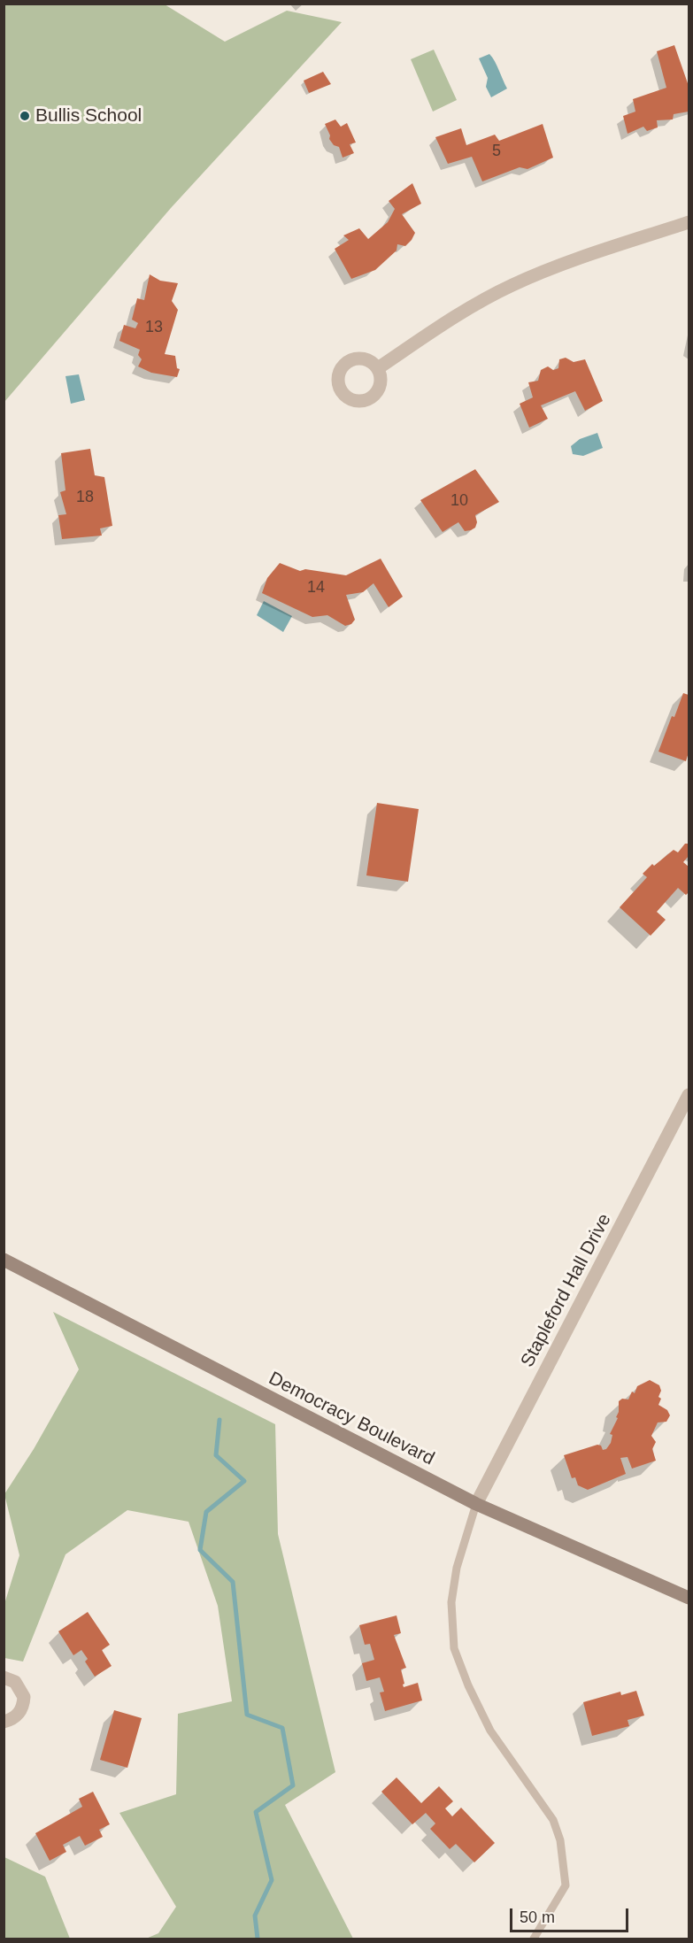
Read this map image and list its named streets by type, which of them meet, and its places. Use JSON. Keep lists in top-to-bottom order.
{
  "streets": {
    "main road": ["Democracy Boulevard"],
    "street": ["Stapleford Hall Drive"]
  },
  "crossings": [
    ["Stapleford Hall Drive", "Democracy Boulevard"]
  ],
  "places": ["Bullis School"],
  "house_numbers": [
    "5",
    "13",
    "18",
    "10",
    "14"
  ],
  "scale_bar": "50 m"
}
